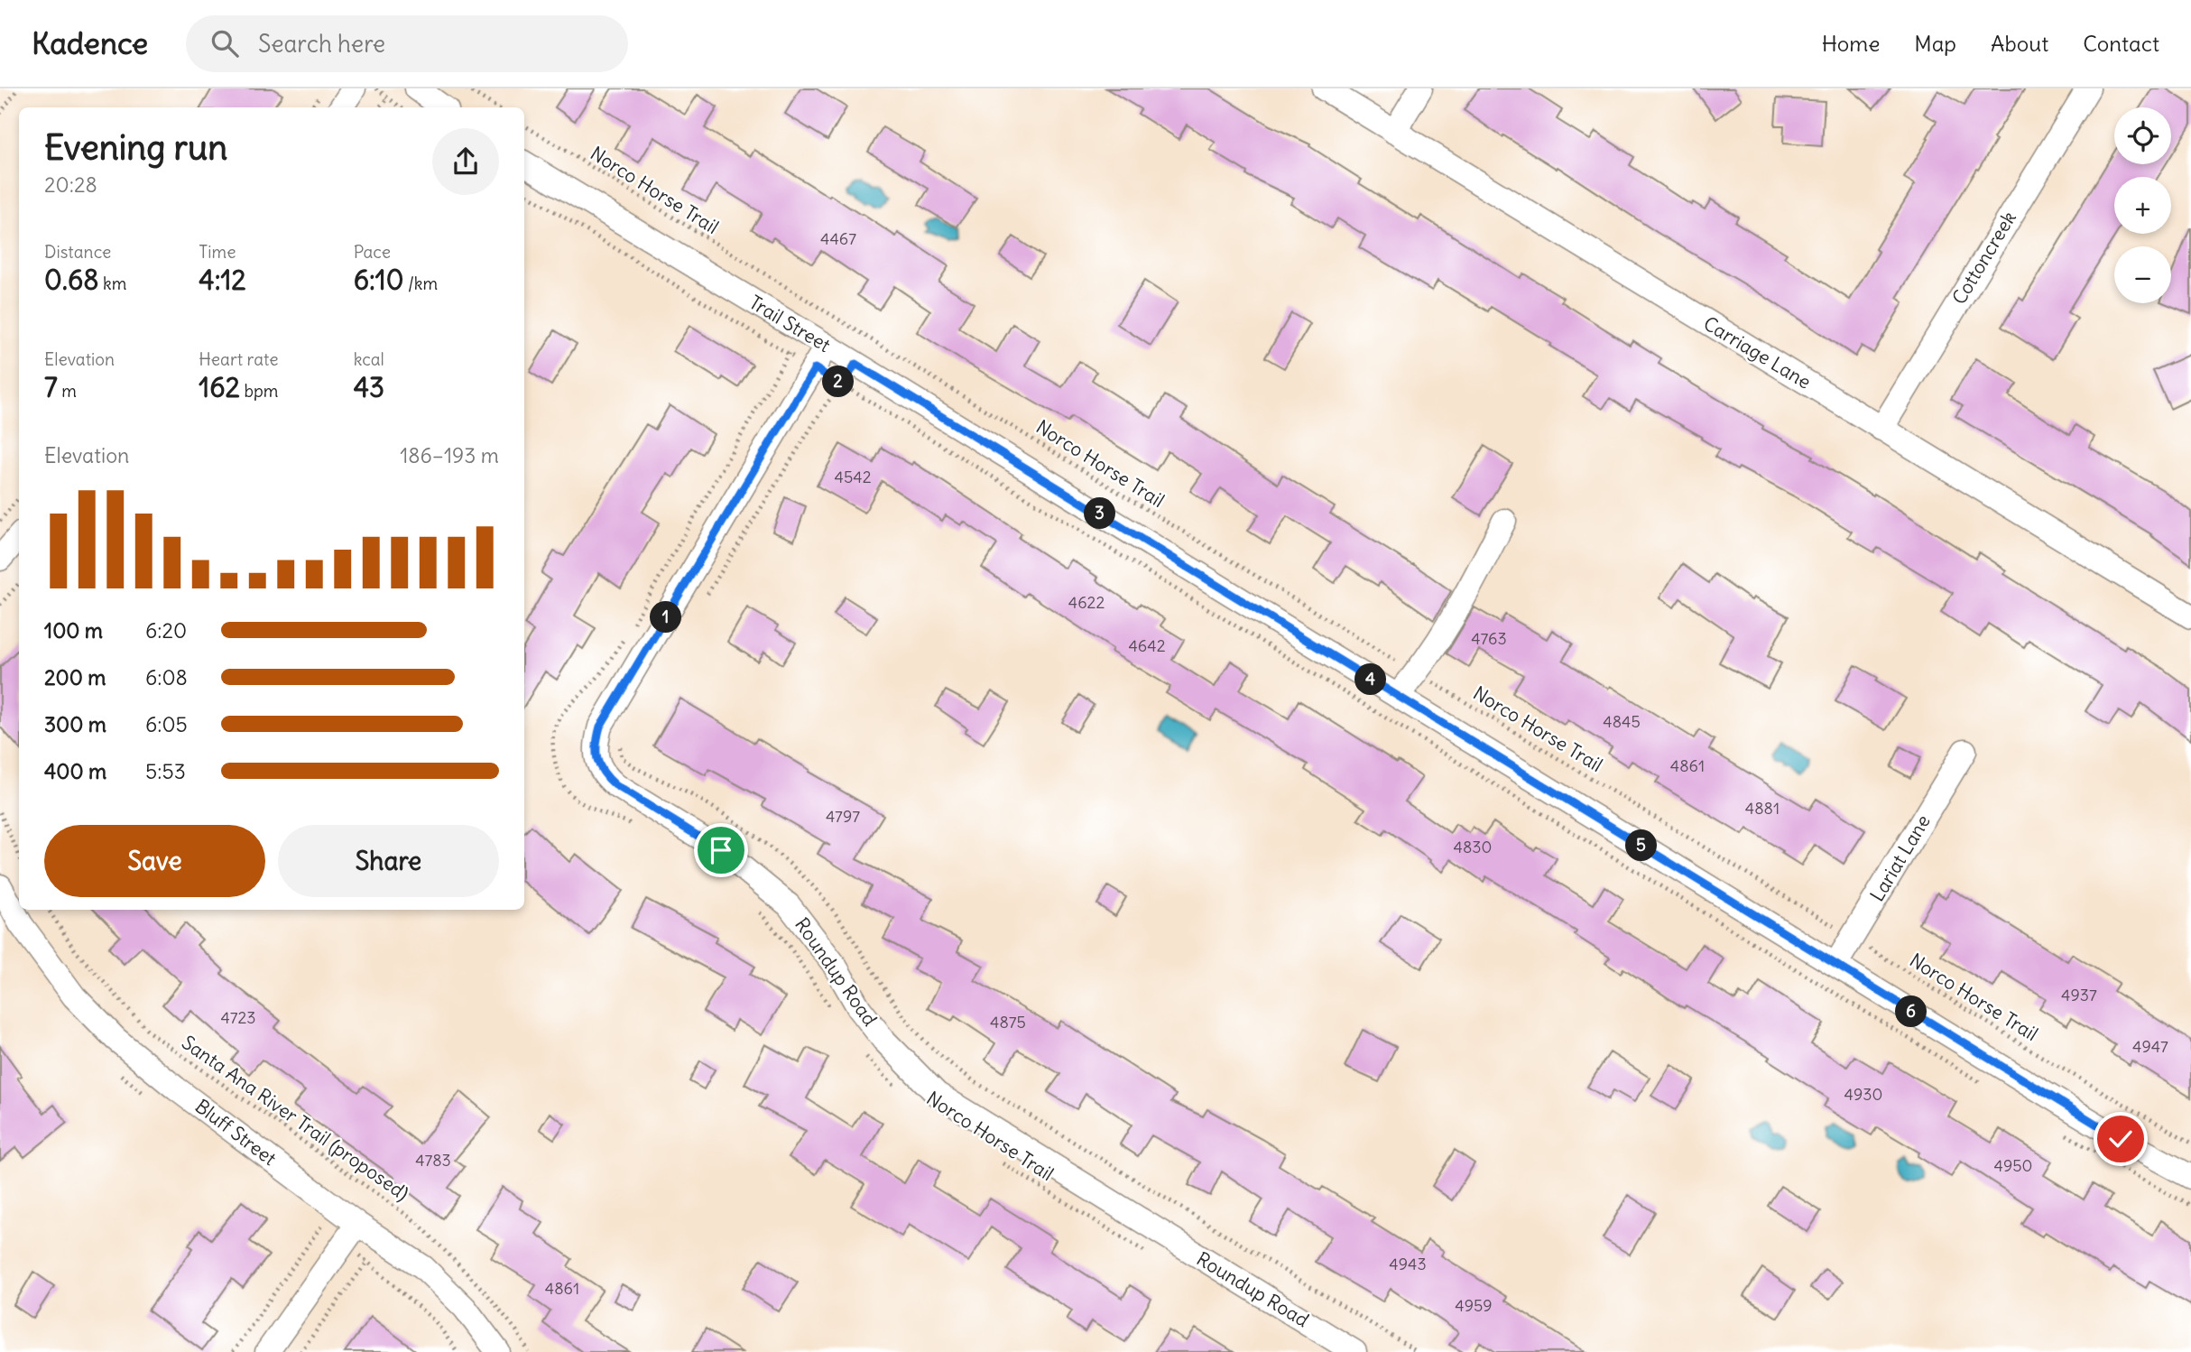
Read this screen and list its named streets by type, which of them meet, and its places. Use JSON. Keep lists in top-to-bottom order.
{
  "streets": {
    "street": [
      "Cottoncreek",
      "Trail Street",
      "Carriage Lane",
      "Lariat Lane",
      "Roundup Road",
      "Bluff Street"
    ],
    "path": ["Norco Horse Trail", "Santa Ana River Trail (proposed)"]
  },
  "crossings": [
    ["Norco Horse Trail", "Lariat Lane"],
    ["Cottoncreek", "Carriage Lane"],
    ["Trail Street", "Lariat Lane"],
    ["Trail Street", "Roundup Road"]
  ],
  "house_numbers": [
    "4467",
    "4542",
    "4622",
    "4763",
    "4642",
    "4845",
    "4861",
    "4881",
    "4797",
    "4830",
    "4937",
    "4723",
    "4875",
    "4947",
    "4930",
    "4783",
    "4950",
    "4943",
    "4861",
    "4959"
  ],
  "page": {
    "header": "Kadence",
    "search": "Search here",
    "nav": [
      "Home",
      "Map",
      "About",
      "Contact"
    ],
    "map_buttons": ["+", "−"],
    "heading": ["Evening run", "20:28"],
    "stats": [
      ["Distance", "0.68 km"],
      ["Time", "4:12"],
      ["Pace", "6:10 /km"],
      ["Elevation", "7 m"],
      ["Heart rate", "162 bpm"],
      ["kcal", "43"]
    ],
    "pins": [
      "2",
      "3",
      "1",
      "4",
      "5",
      "6"
    ],
    "chart": ["Elevation", "186–193 m"],
    "list": [
      {
        "name": "100 m",
        "note": "6:20"
      },
      {
        "name": "200 m",
        "note": "6:08"
      },
      {
        "name": "300 m",
        "note": "6:05"
      },
      {
        "name": "400 m",
        "note": "5:53"
      }
    ],
    "buttons": ["Save", "Share"]
  }
}
